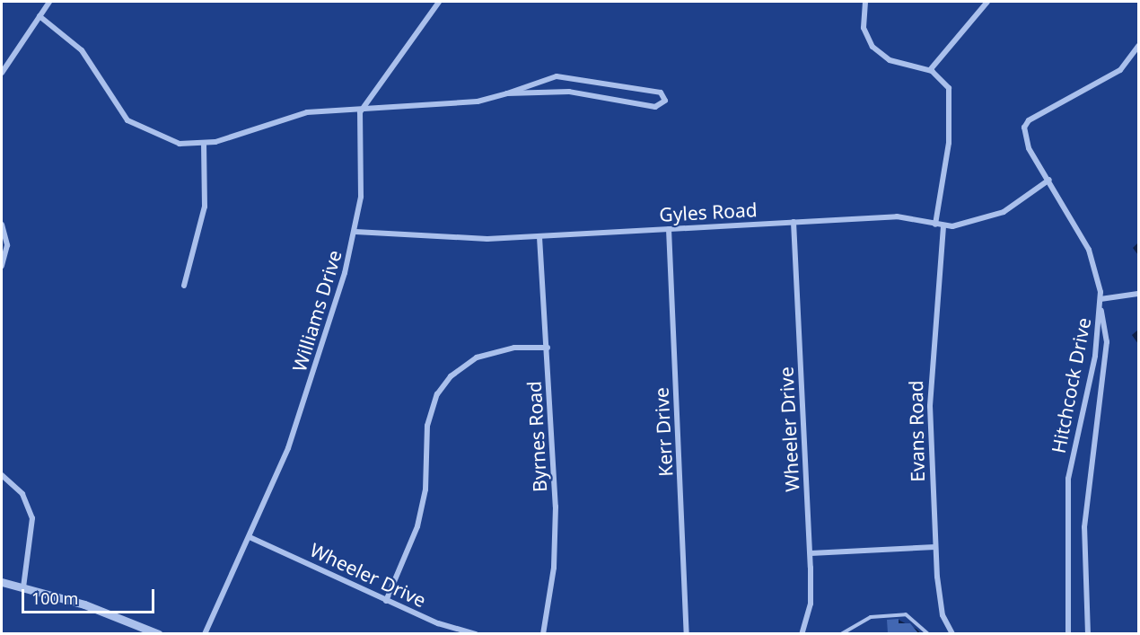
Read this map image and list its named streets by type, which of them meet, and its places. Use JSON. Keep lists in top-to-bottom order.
{
  "streets": {
    "street": [
      "Gyles Road",
      "Williams Drive",
      "Hitchcock Drive",
      "Wheeler Drive",
      "Evans Road",
      "Kerr Drive",
      "Byrnes Road"
    ]
  },
  "crossings": [
    ["Gyles Road", "Williams Drive"],
    ["Gyles Road", "Wheeler Drive"],
    ["Gyles Road", "Evans Road"],
    ["Gyles Road", "Kerr Drive"],
    ["Gyles Road", "Byrnes Road"],
    ["Williams Drive", "Wheeler Drive"]
  ],
  "scale_bar": "100 m"
}
